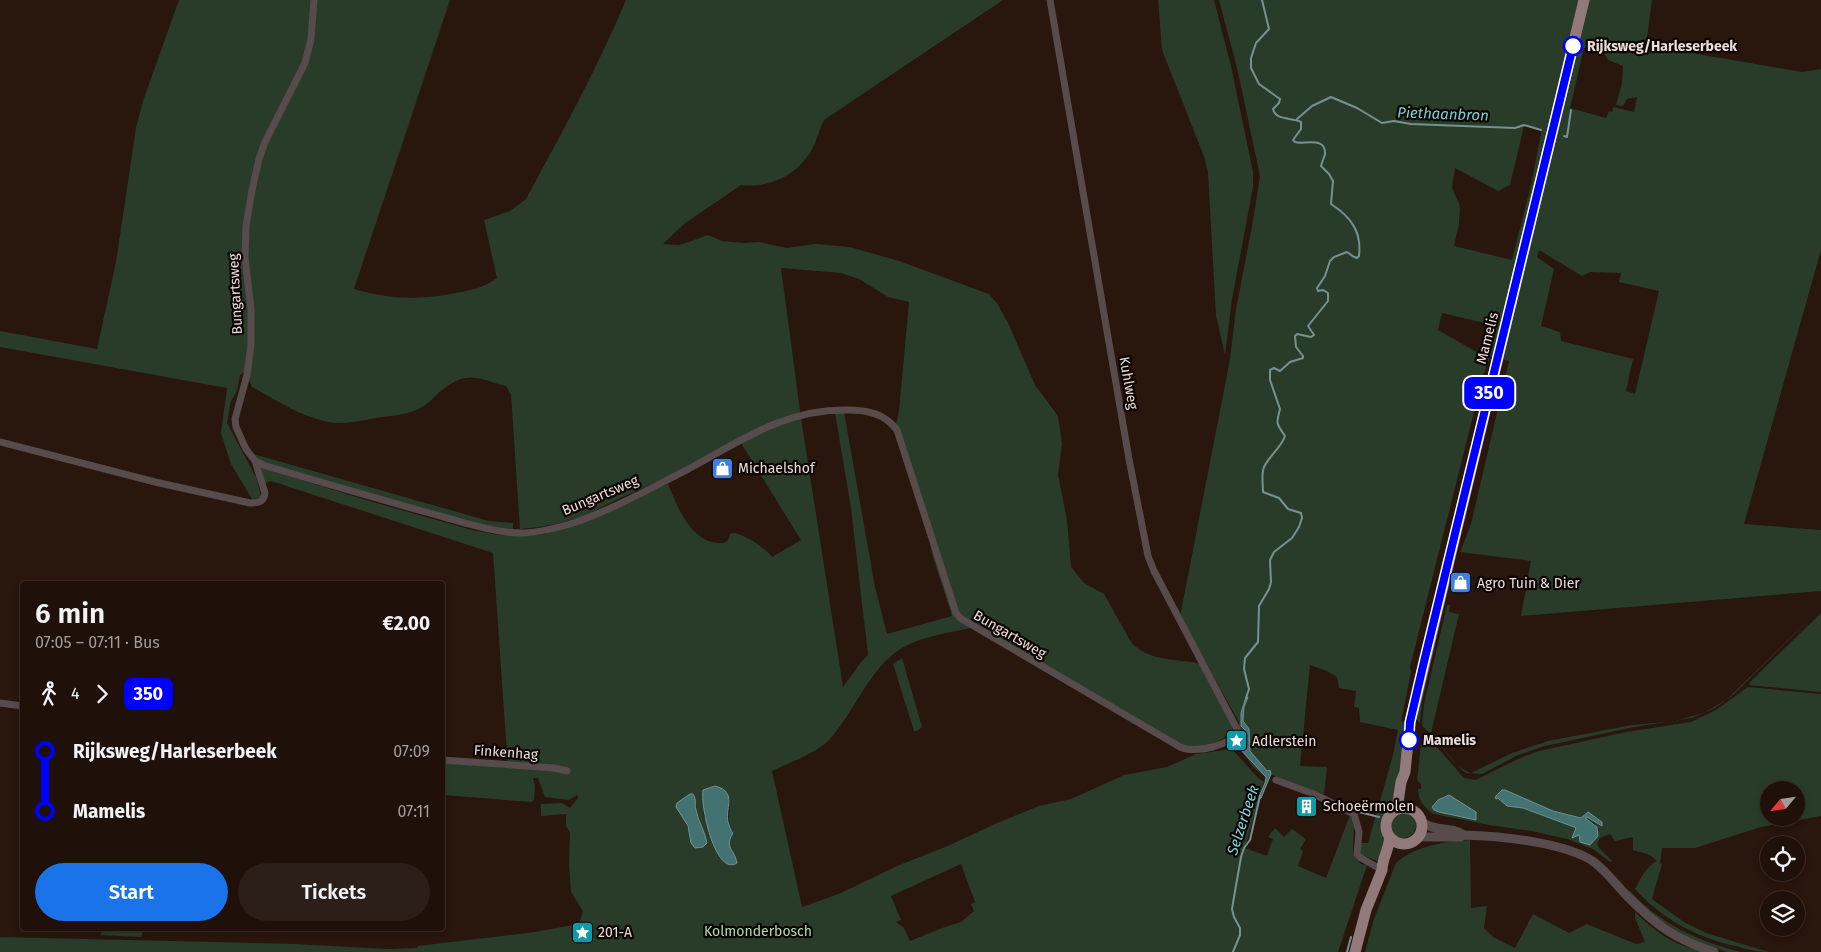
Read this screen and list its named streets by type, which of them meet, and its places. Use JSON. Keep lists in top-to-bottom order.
{
  "streets": {
    "main road": ["Mamelis"],
    "street": ["Bungartsweg", "Kuhlweg", "Finkenhag"]
  },
  "crossings": [
    ["Bungartsweg", "Kuhlweg"]
  ],
  "water": ["Piethaanbron", "Selzerbeek"],
  "parks": ["Kolmonderbosch"],
  "places": {
    "other": ["Rijksweg/Harleserbeek", "Mamelis"],
    "shop": ["Michaelshof", "Agro Tuin & Dier"],
    "place": ["Adlerstein", "201-A"],
    "building": ["Schoeërmolen"]
  },
  "lines": ["bus line 350"],
  "north": "bottom left",
  "page": {
    "on_map": "350",
    "heading": ["6 min", "07:05 – 07:11 · Bus", "€2.00"],
    "legs": ["4", "350"],
    "list": [
      {
        "name": "Rijksweg/Harleserbeek",
        "value": "07:09"
      },
      {
        "name": "Mamelis",
        "value": "07:11"
      }
    ],
    "buttons": ["Start", "Tickets"]
  }
}
